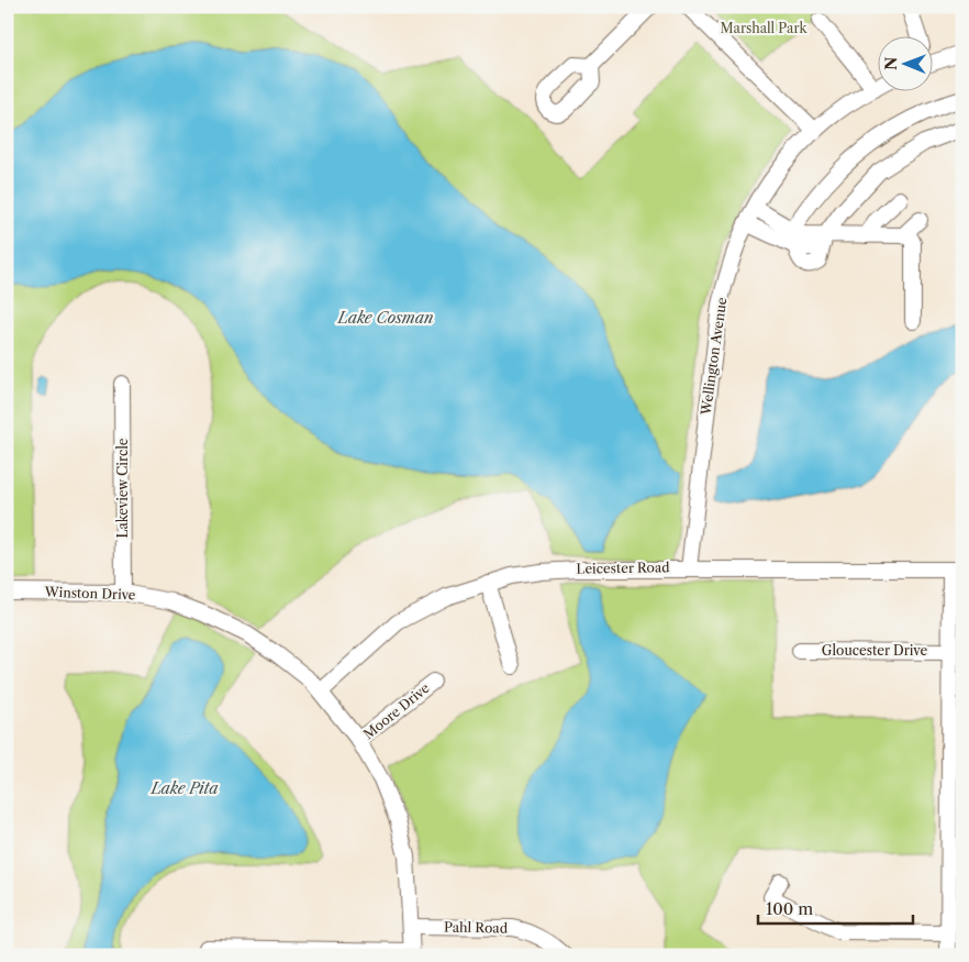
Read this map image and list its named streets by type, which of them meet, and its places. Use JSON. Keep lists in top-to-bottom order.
{
  "streets": {
    "street": [
      "Wellington Avenue",
      "Lakeview Circle",
      "Leicester Road",
      "Winston Drive",
      "Gloucester Drive",
      "Moore Drive",
      "Pahl Road"
    ]
  },
  "crossings": [
    ["Wellington Avenue", "Leicester Road"],
    ["Lakeview Circle", "Winston Drive"],
    ["Leicester Road", "Winston Drive"],
    ["Winston Drive", "Moore Drive"],
    ["Winston Drive", "Pahl Road"]
  ],
  "water": ["Lake Cosman", "Lake Pita"],
  "parks": ["Marshall Park"],
  "scale_bar": "100 m",
  "north": "left"
}
